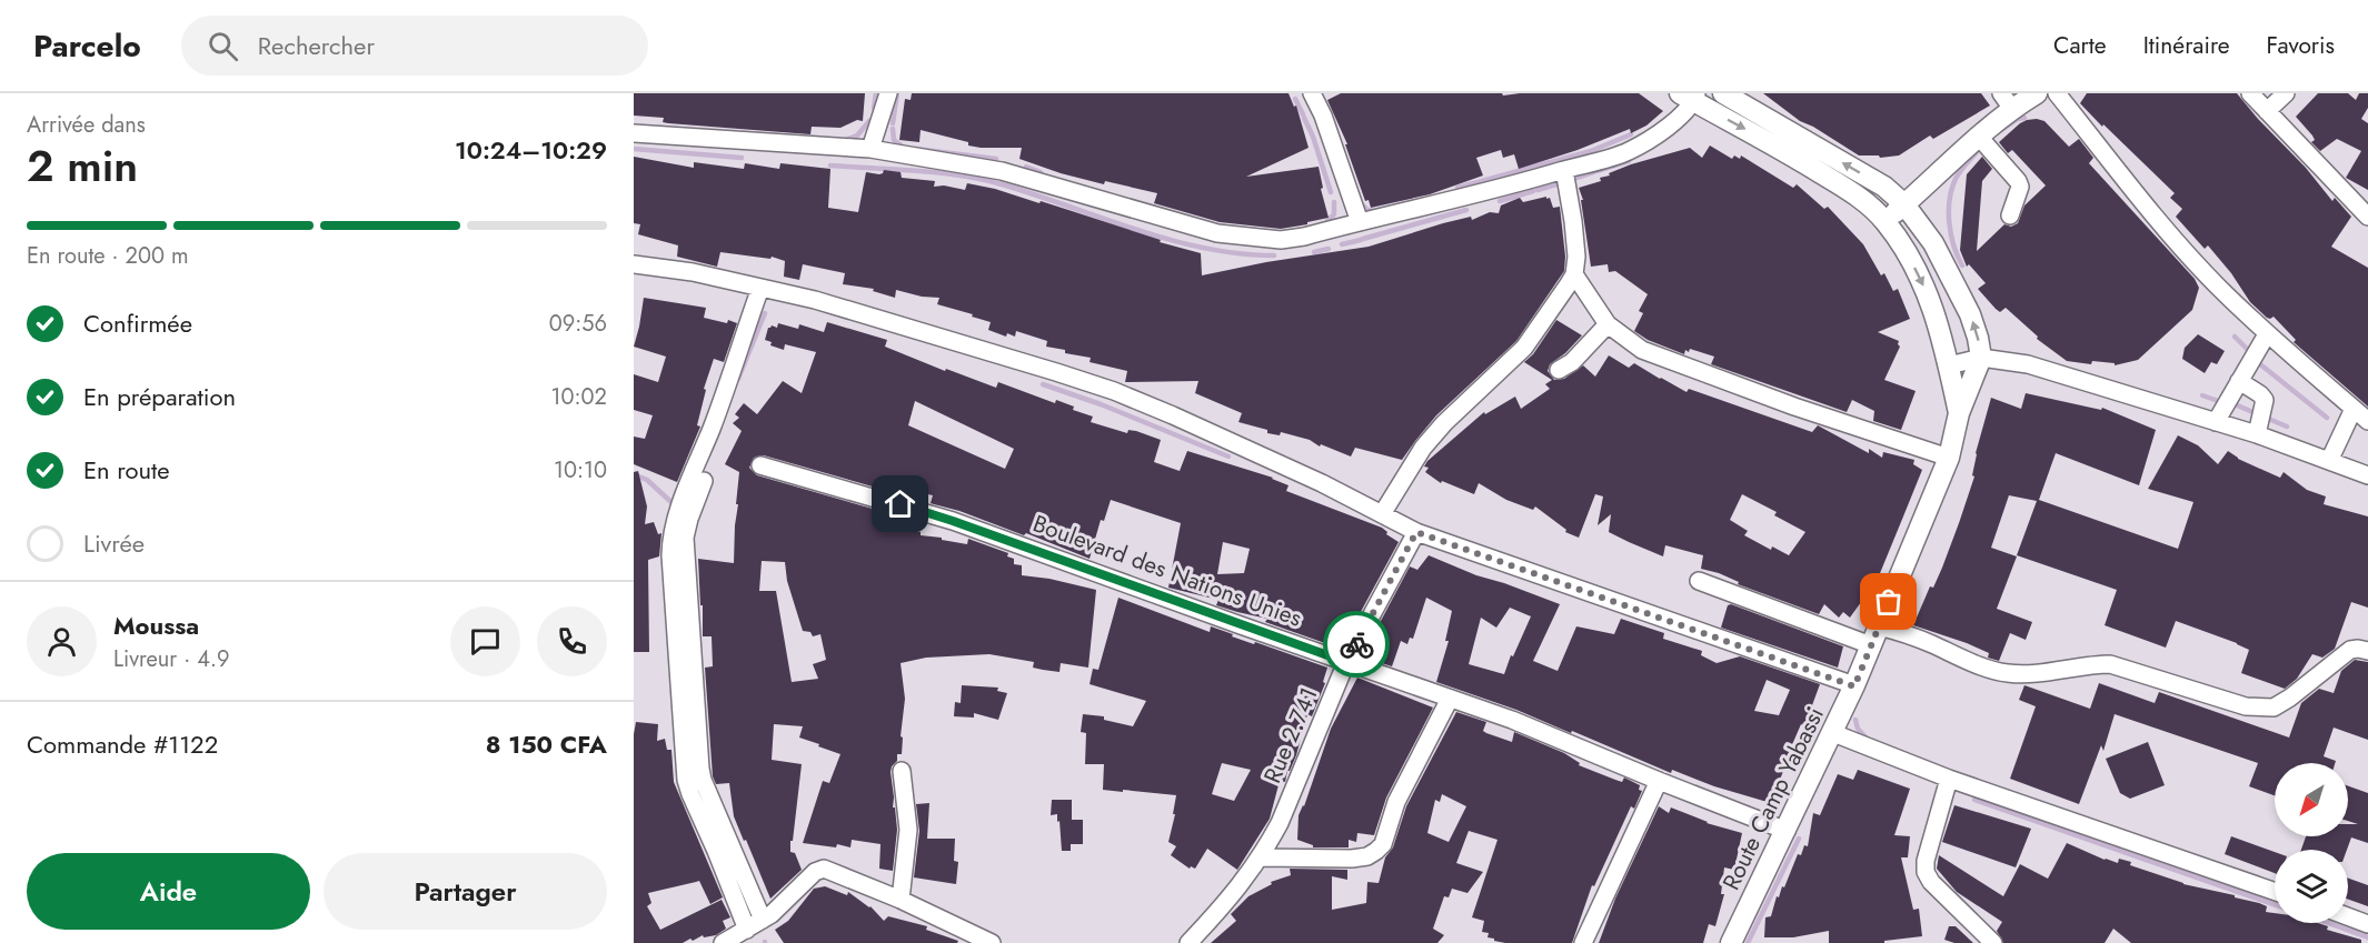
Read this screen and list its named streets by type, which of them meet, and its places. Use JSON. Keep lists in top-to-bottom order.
{
  "streets": {
    "main road": ["Route Camp Yabassi"],
    "street": ["Boulevard des Nations Unies", "Rue 2.741"]
  },
  "crossings": [
    ["Boulevard des Nations Unies", "Rue 2.741"],
    ["Boulevard des Nations Unies", "Route Camp Yabassi"]
  ],
  "north": "bottom left",
  "page": {
    "header": "Parcelo",
    "search": "Rechercher",
    "nav": ["Carte", "Itinéraire", "Favoris"],
    "heading": ["2 min", "Arrivée dans", "10:24–10:29"],
    "panel": [
      "Moussa",
      "Livreur · 4.9",
      "Commande #1122",
      "8 150 CFA"
    ],
    "bar": "En route · 200 m",
    "list": [
      ["Confirmée", "09:56"],
      ["En préparation", "10:02"],
      ["En route", "10:10"],
      "Livrée"
    ],
    "buttons": ["Aide", "Partager"]
  }
}
